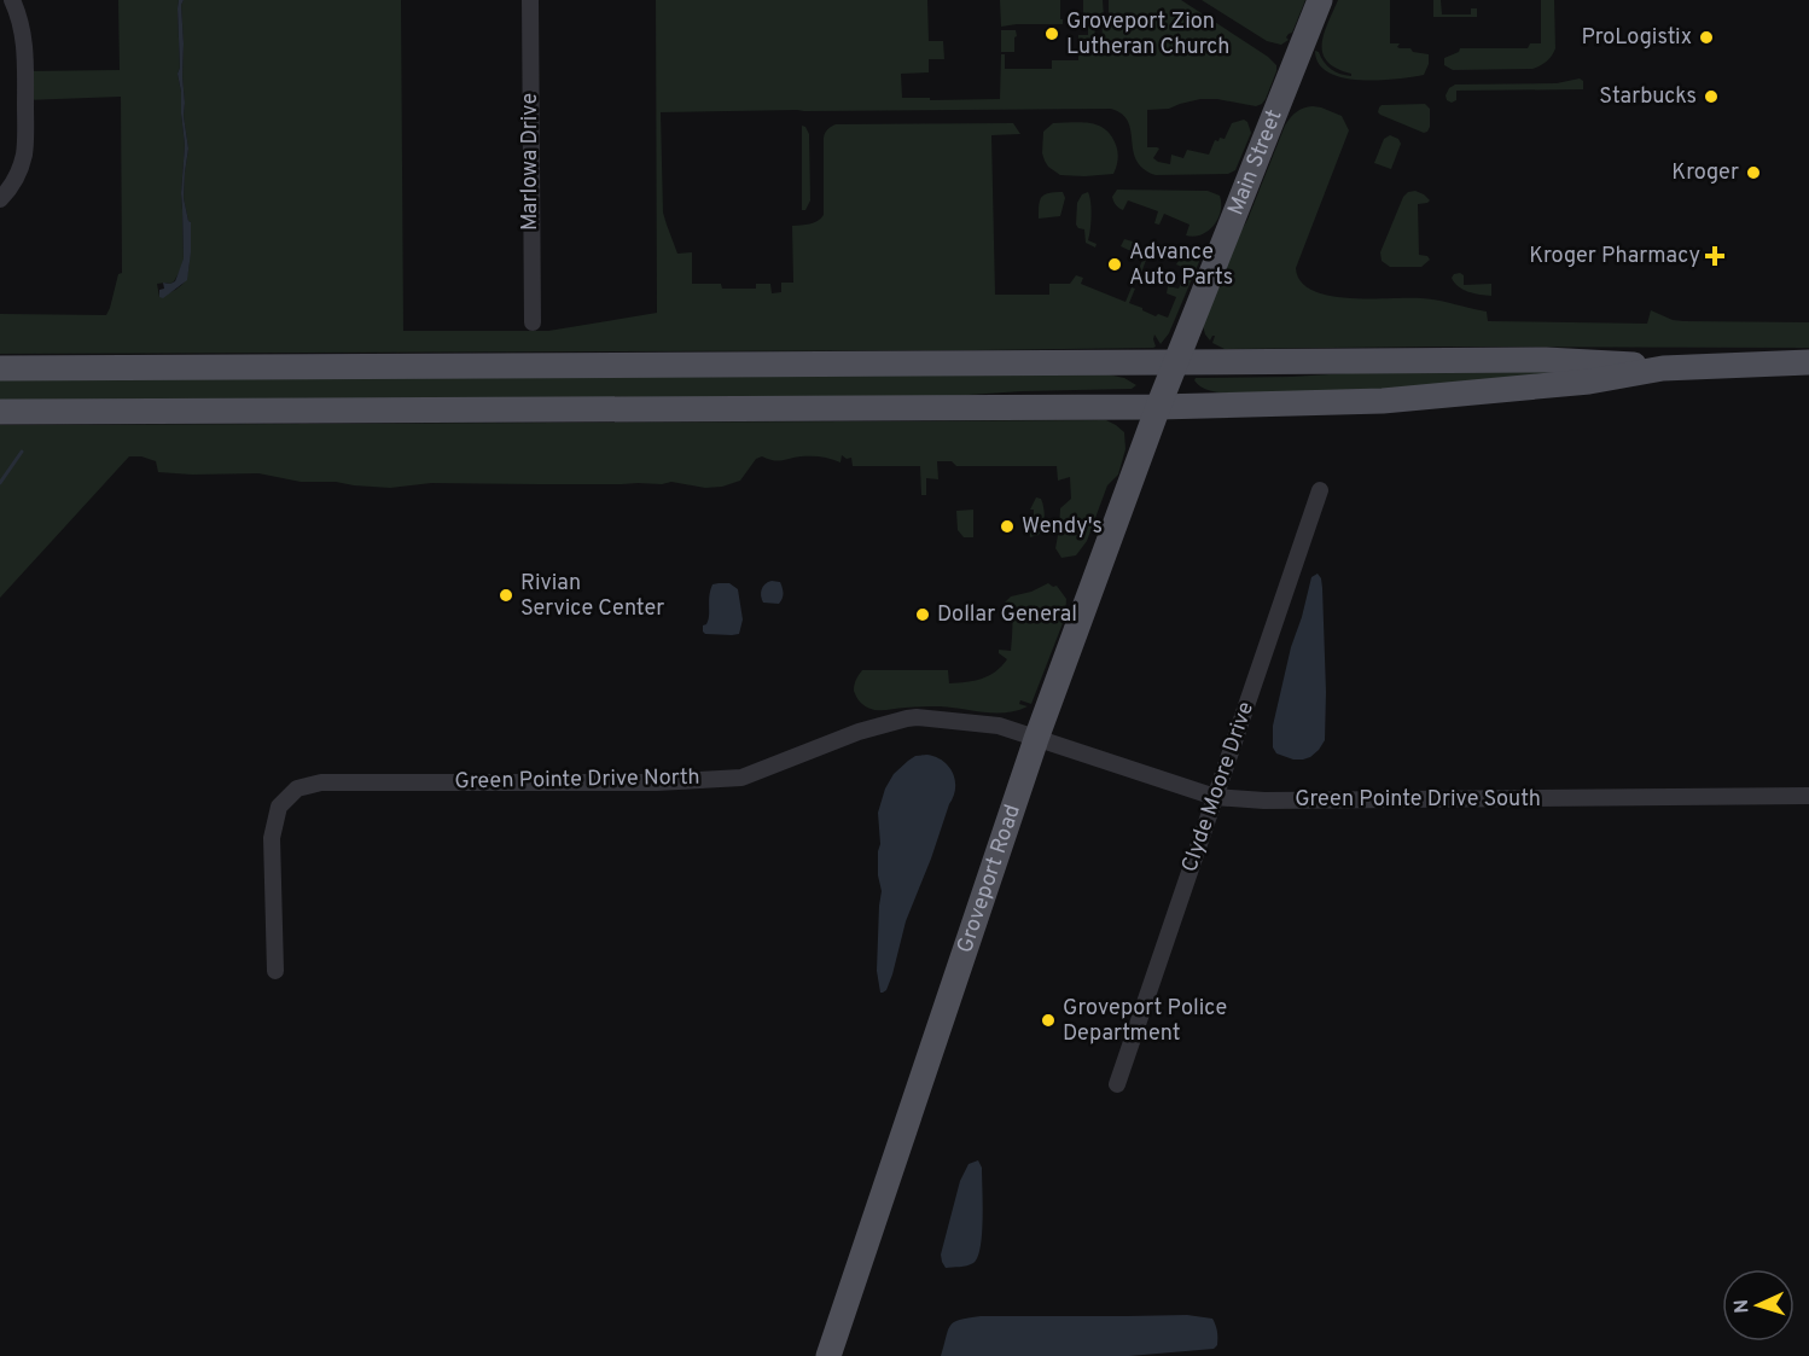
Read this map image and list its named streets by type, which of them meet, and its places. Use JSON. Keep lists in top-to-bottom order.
{
  "streets": {
    "main road": ["Main Street", "Groveport Road"],
    "street": [
      "Marlowa Drive",
      "Green Pointe Drive North",
      "Clyde Moore Drive",
      "Green Pointe Drive South"
    ]
  },
  "crossings": [
    ["Main Street", "Groveport Road"],
    ["Green Pointe Drive North", "Green Pointe Drive South"],
    ["Green Pointe Drive North", "Groveport Road"],
    ["Clyde Moore Drive", "Green Pointe Drive South"],
    ["Green Pointe Drive South", "Groveport Road"]
  ],
  "places": {
    "other": [
      "Groveport Zion Lutheran Church",
      "ProLogistix",
      "Starbucks",
      "Kroger",
      "Advance Auto Parts",
      "Wendy's",
      "Rivian Service Center",
      "Dollar General",
      "Groveport Police Department"
    ],
    "health": ["Kroger Pharmacy"]
  },
  "north": "left"
}
